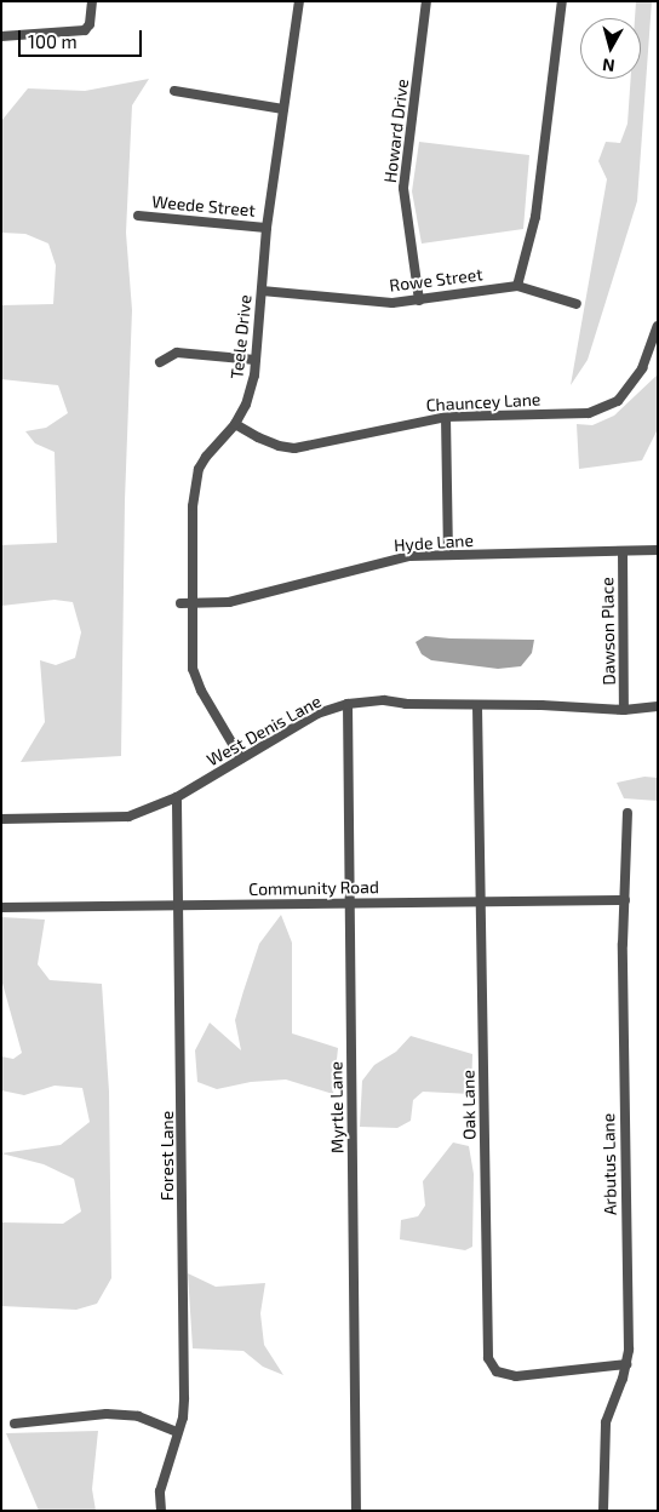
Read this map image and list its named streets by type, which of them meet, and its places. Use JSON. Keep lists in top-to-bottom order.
{
  "streets": {
    "street": [
      "Howard Drive",
      "Weede Street",
      "Rowe Street",
      "Teele Drive",
      "Chauncey Lane",
      "Hyde Lane",
      "Dawson Place",
      "West Denis Lane",
      "Community Road",
      "Oak Lane",
      "Myrtle Lane",
      "Forest Lane",
      "Arbutus Lane"
    ]
  },
  "crossings": [
    ["Howard Drive", "Rowe Street"],
    ["Weede Street", "Teele Drive"],
    ["Rowe Street", "Teele Drive"],
    ["Teele Drive", "Chauncey Lane"],
    ["Teele Drive", "Hyde Lane"],
    ["Teele Drive", "West Denis Lane"],
    ["Hyde Lane", "Dawson Place"],
    ["Dawson Place", "West Denis Lane"],
    ["West Denis Lane", "Oak Lane"],
    ["West Denis Lane", "Myrtle Lane"],
    ["West Denis Lane", "Forest Lane"],
    ["Community Road", "Oak Lane"],
    ["Community Road", "Myrtle Lane"],
    ["Community Road", "Forest Lane"],
    ["Community Road", "Arbutus Lane"],
    ["Oak Lane", "Arbutus Lane"]
  ],
  "scale_bar": "100 m",
  "north": "bottom"
}
